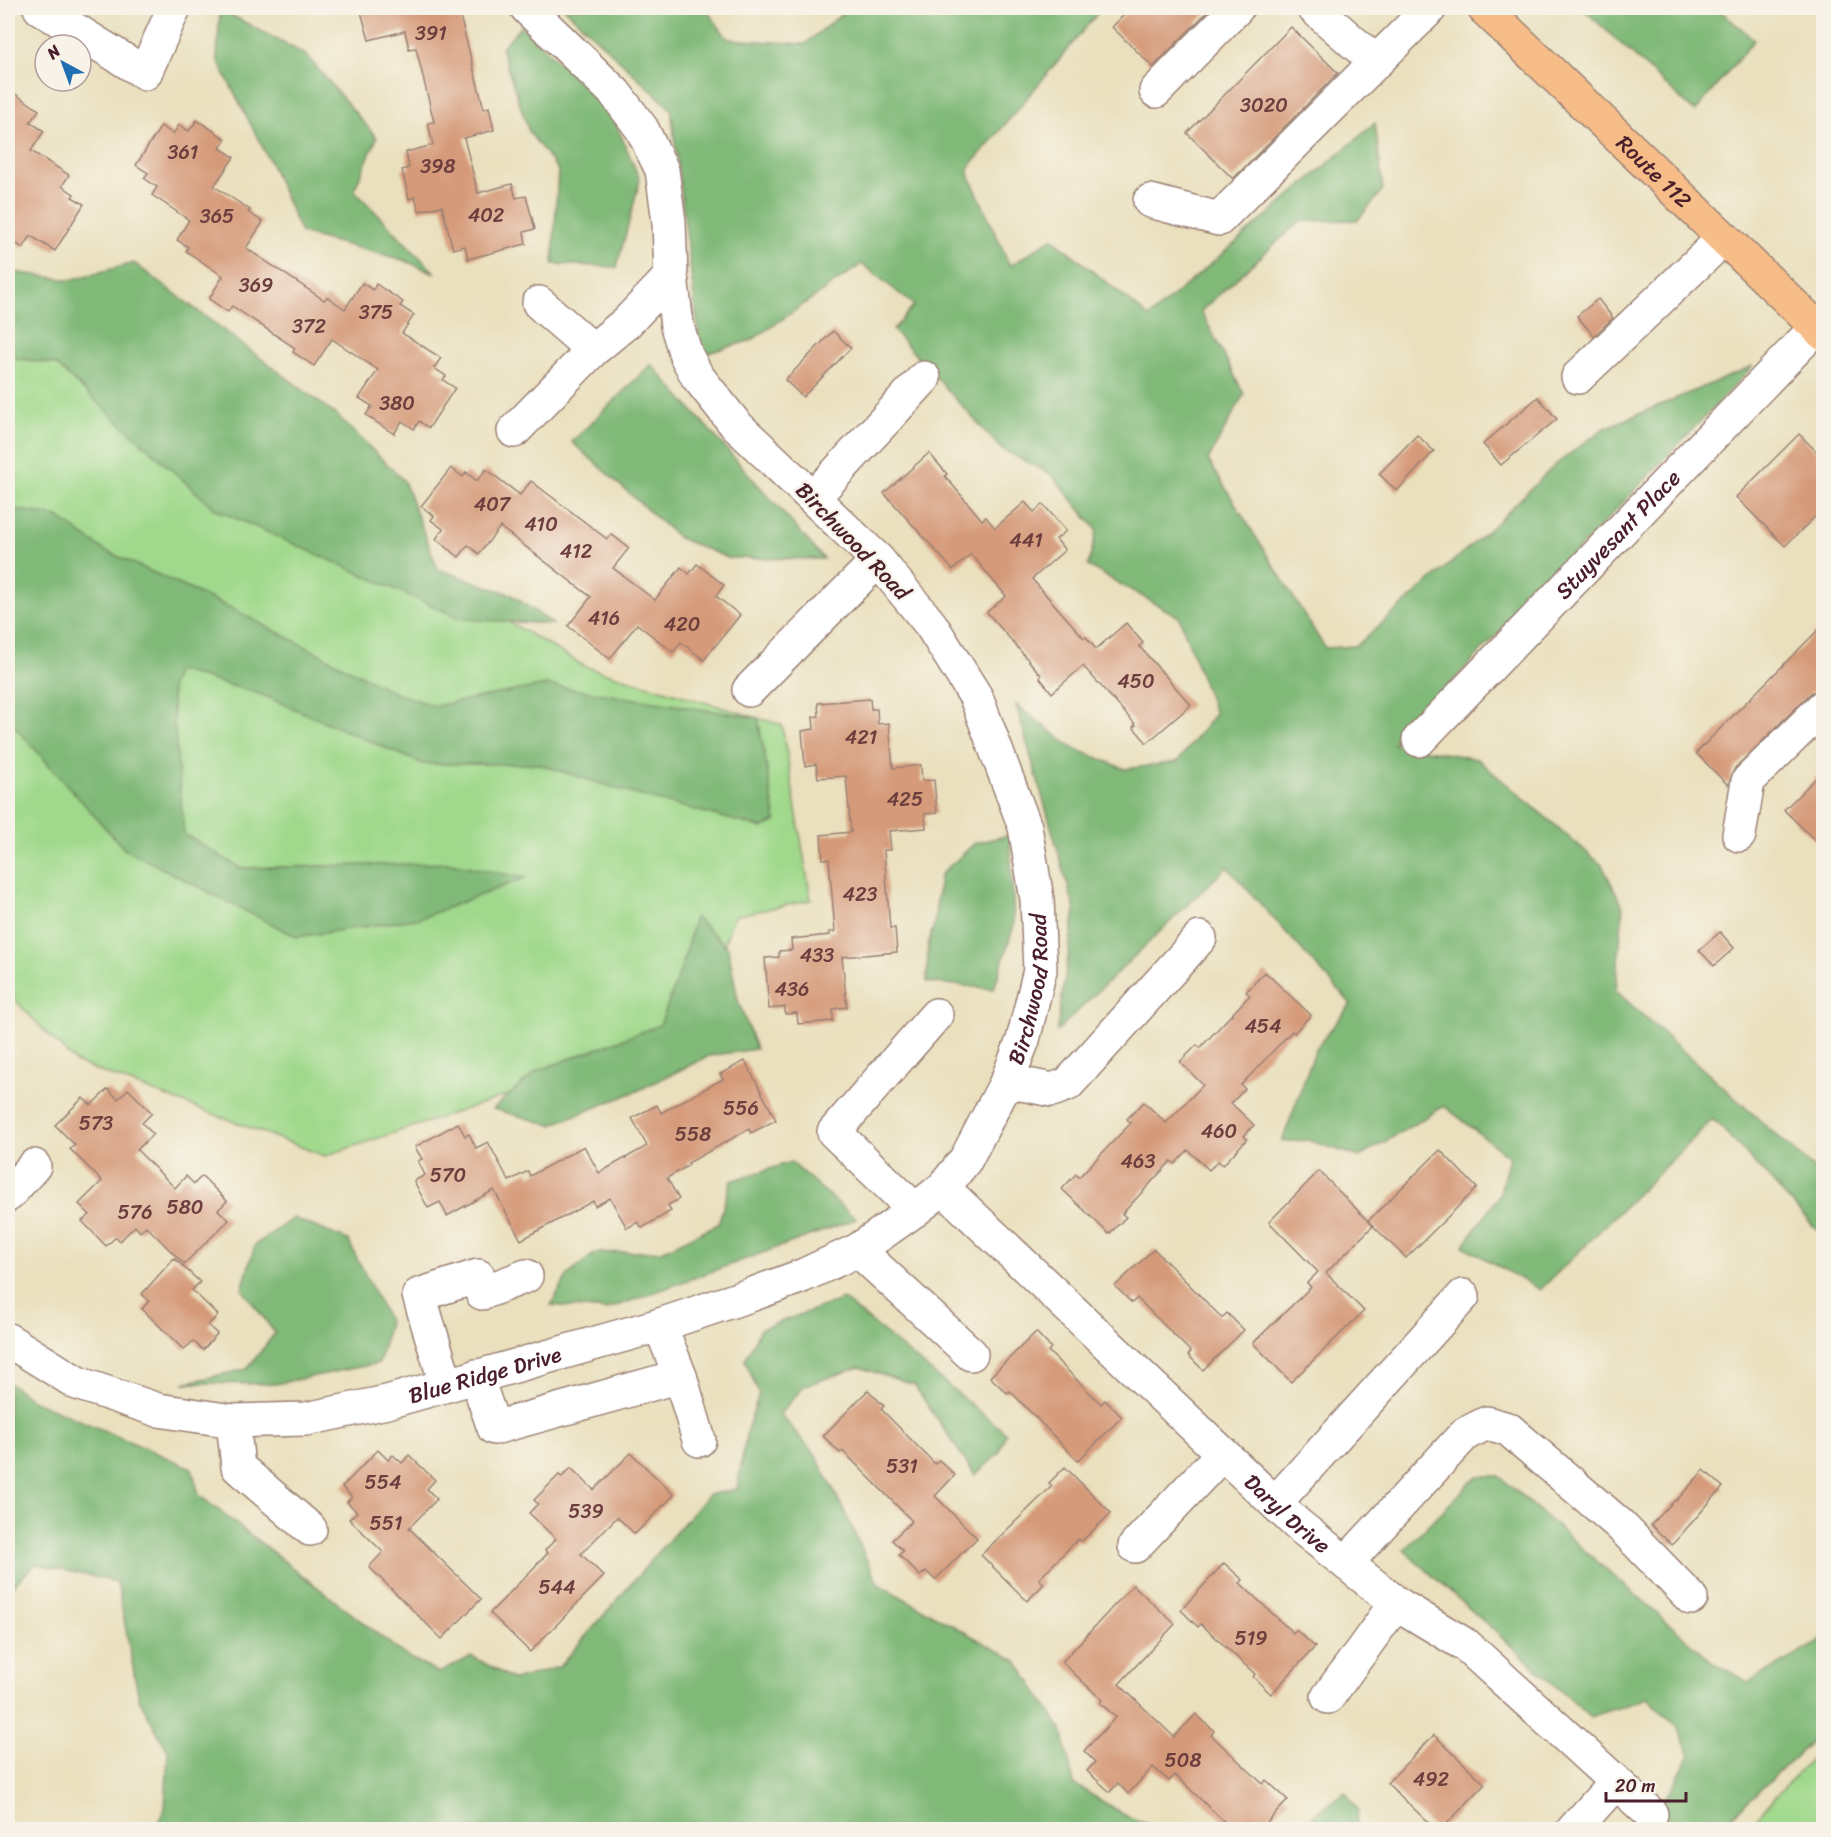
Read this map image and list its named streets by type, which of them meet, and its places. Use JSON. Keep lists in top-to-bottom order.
{
  "streets": {
    "main road": ["Route 112"],
    "street": [
      "Stuyvesant Place",
      "Birchwood Road",
      "Blue Ridge Drive",
      "Daryl Drive"
    ]
  },
  "crossings": [
    ["Route 112", "Stuyvesant Place"],
    ["Birchwood Road", "Blue Ridge Drive"],
    ["Birchwood Road", "Daryl Drive"],
    ["Blue Ridge Drive", "Daryl Drive"]
  ],
  "house_numbers": [
    "391",
    "3020",
    "361",
    "398",
    "402",
    "365",
    "369",
    "375",
    "372",
    "380",
    "407",
    "410",
    "441",
    "412",
    "416",
    "420",
    "450",
    "421",
    "425",
    "423",
    "433",
    "436",
    "454",
    "556",
    "573",
    "460",
    "558",
    "463",
    "570",
    "580",
    "576",
    "531",
    "554",
    "539",
    "551",
    "544",
    "519",
    "508",
    "492"
  ],
  "scale_bar": "20 m",
  "north": "top left"
}
